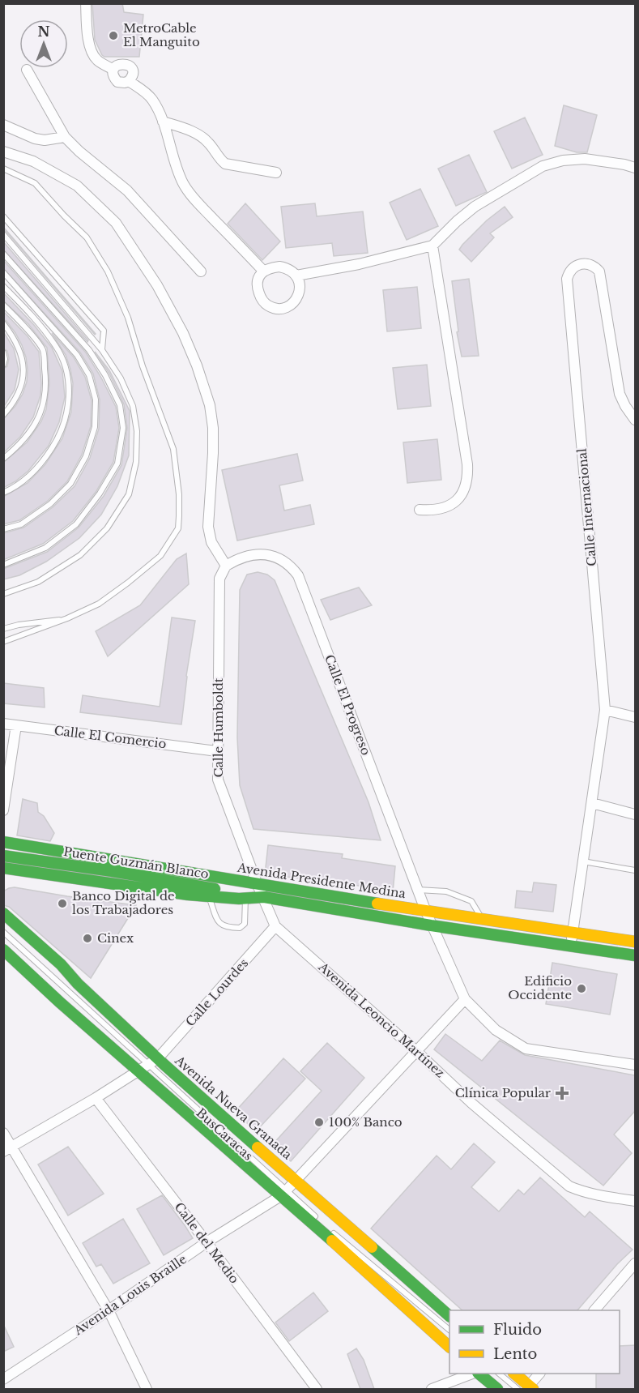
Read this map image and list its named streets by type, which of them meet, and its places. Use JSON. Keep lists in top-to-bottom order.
{
  "streets": {
    "street": [
      "Calle Internacional",
      "Calle El Progreso",
      "Calle Humboldt",
      "Calle El Comercio",
      "Puente Guzmán Blanco",
      "Avenida Presidente Medina",
      "Calle Lourdes",
      "Avenida Leoncio Martínez",
      "Avenida Nueva Granada",
      "Calle del Medio",
      "Avenida Louis Braille"
    ],
    "lane": ["BusCaracas"]
  },
  "crossings": [
    ["Calle Internacional", "Avenida Presidente Medina"],
    ["Calle El Progreso", "Calle Humboldt"],
    ["Calle El Progreso", "Avenida Presidente Medina"],
    ["Calle Humboldt", "Calle El Comercio"],
    ["Calle Humboldt", "Puente Guzmán Blanco"],
    ["Calle Humboldt", "Avenida Presidente Medina"],
    ["Calle Humboldt", "Avenida Leoncio Martínez"],
    ["Puente Guzmán Blanco", "Avenida Presidente Medina"],
    ["Puente Guzmán Blanco", "Avenida Leoncio Martínez"],
    ["Avenida Presidente Medina", "Avenida Leoncio Martínez"],
    ["Calle Lourdes", "Avenida Leoncio Martínez"],
    ["Calle Lourdes", "Avenida Nueva Granada"],
    ["Calle Lourdes", "BusCaracas"],
    ["Avenida Nueva Granada", "BusCaracas"],
    ["Avenida Nueva Granada", "Avenida Louis Braille"],
    ["BusCaracas", "Avenida Louis Braille"],
    ["Calle del Medio", "Avenida Louis Braille"]
  ],
  "places": {
    "other": [
      "MetroCable El Manguito",
      "Banco Digital de los Trabajadores",
      "Cinex",
      "Edificio Occidente",
      "100% Banco"
    ],
    "health": ["Clínica Popular"]
  },
  "legend": ["Fluido", "Lento"],
  "north": "top"
}
